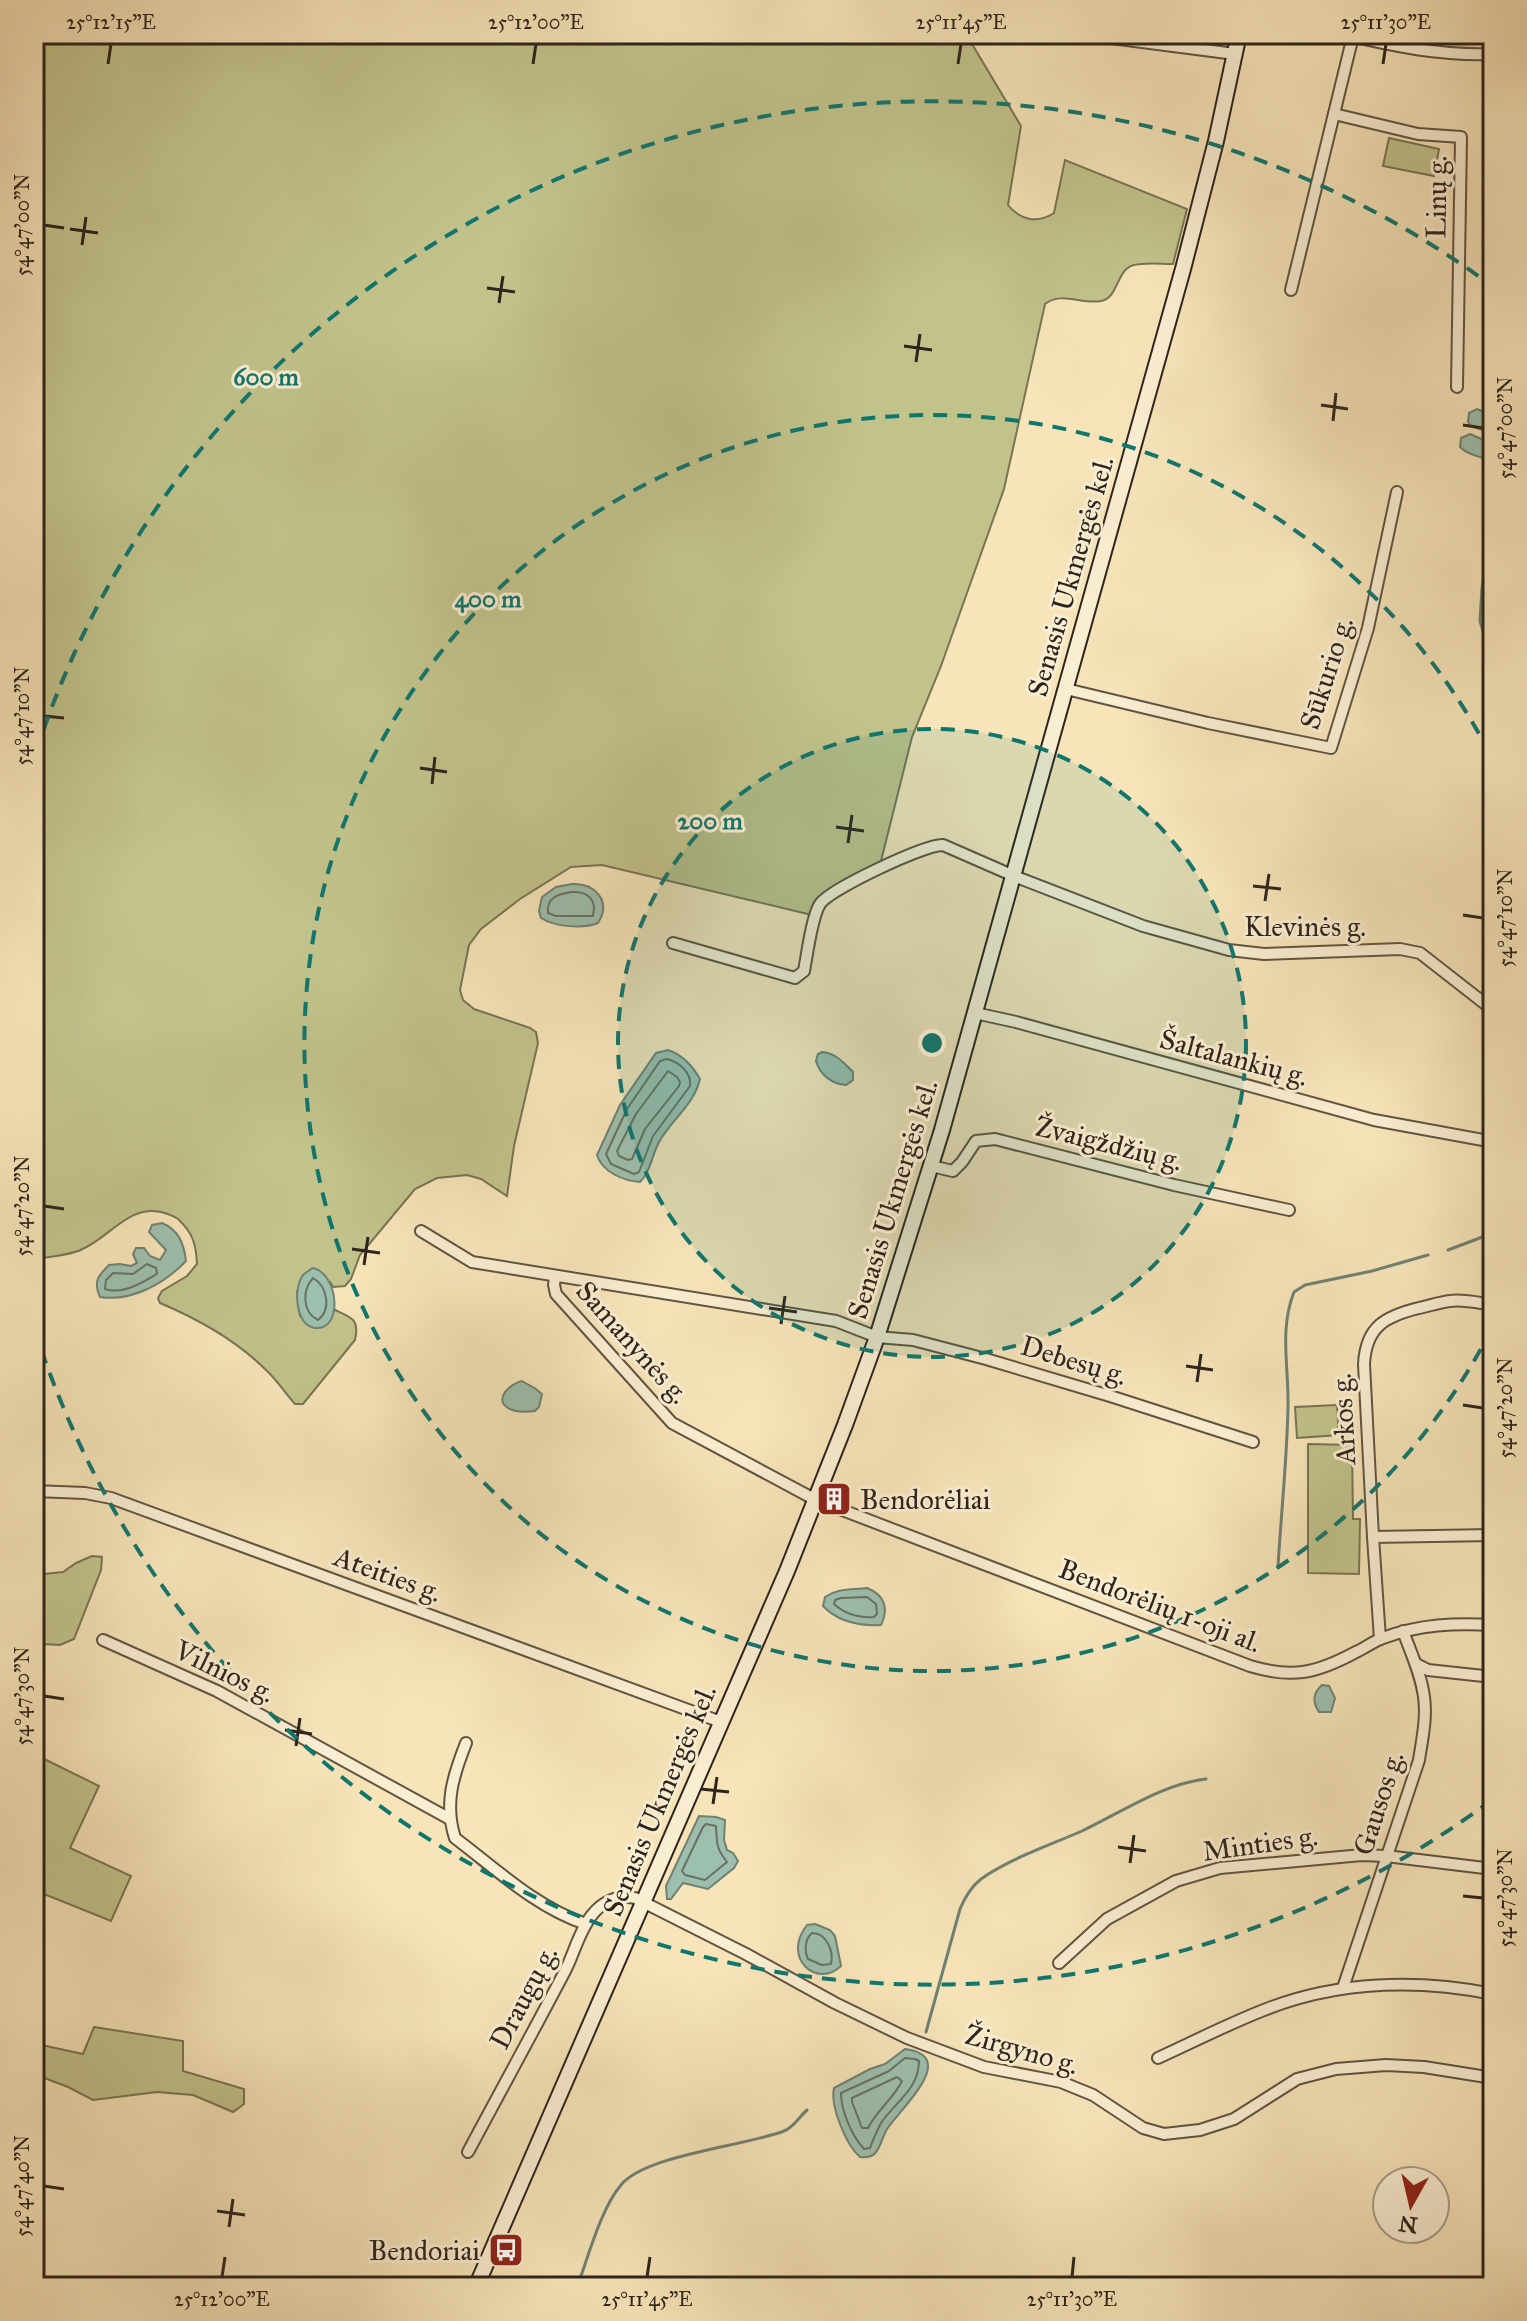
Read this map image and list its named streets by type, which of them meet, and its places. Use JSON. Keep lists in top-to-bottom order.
{
  "streets": {
    "main road": ["Senasis Ukmergės kel."],
    "street": [
      "Linų g.",
      "Sūkurio g.",
      "Klevinės g.",
      "Šaltalankių g.",
      "Žvaigždžių g.",
      "Samanynės g.",
      "Debesų g.",
      "Arkos g.",
      "Ateities g.",
      "Bendorėlių 1-oji al.",
      "Vilnios g.",
      "Gausos g.",
      "Minties g.",
      "Draugų g.",
      "Žirgyno g."
    ]
  },
  "crossings": [
    ["Senasis Ukmergės kel.", "Sūkurio g."],
    ["Senasis Ukmergės kel.", "Klevinės g."],
    ["Senasis Ukmergės kel.", "Šaltalankių g."],
    ["Senasis Ukmergės kel.", "Žvaigždžių g."],
    ["Senasis Ukmergės kel.", "Samanynės g."],
    ["Senasis Ukmergės kel.", "Debesų g."],
    ["Senasis Ukmergės kel.", "Ateities g."],
    ["Senasis Ukmergės kel.", "Bendorėlių 1-oji al."],
    ["Senasis Ukmergės kel.", "Draugų g."],
    ["Senasis Ukmergės kel.", "Žirgyno g."],
    ["Samanynės g.", "Debesų g."],
    ["Samanynės g.", "Bendorėlių 1-oji al."],
    ["Arkos g.", "Bendorėlių 1-oji al."],
    ["Bendorėlių 1-oji al.", "Gausos g."],
    ["Vilnios g.", "Draugų g."],
    ["Gausos g.", "Minties g."],
    ["Draugų g.", "Žirgyno g."]
  ],
  "places": {
    "building": ["Bendorėliai"],
    "bus stop": ["Bendoriai"]
  },
  "north": "bottom",
  "coordinates": [
    "25°12'15\"E",
    "25°12'00\"E",
    "25°11'45\"E",
    "25°11'30\"E",
    "54°47'00\"N",
    "54°47'10\"N",
    "54°47'20\"N",
    "54°47'30\"N",
    "54°47'40\"N"
  ],
  "rings": ["600 m", "400 m", "200 m"]
}
